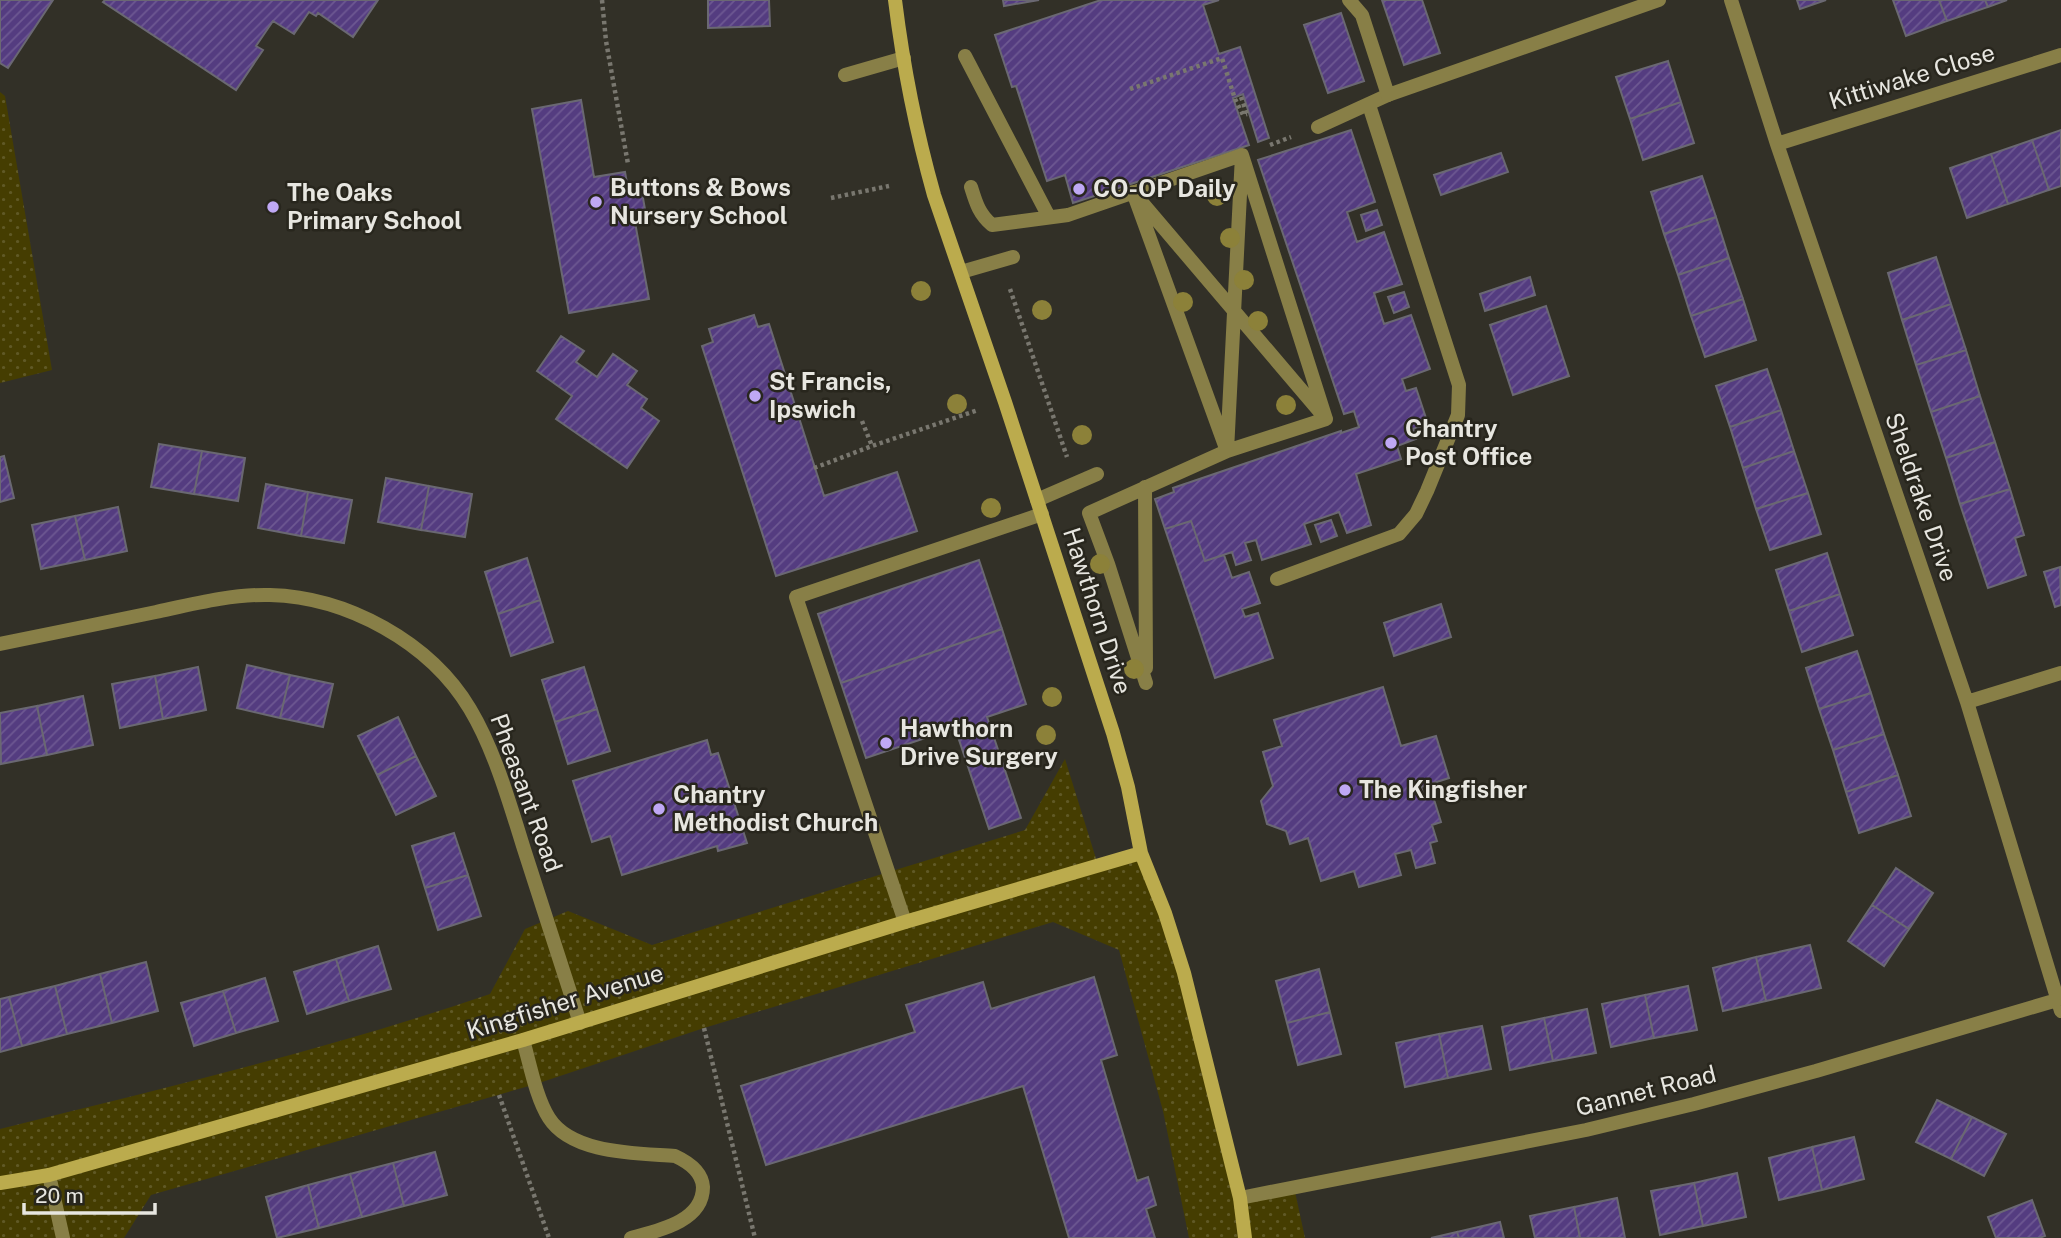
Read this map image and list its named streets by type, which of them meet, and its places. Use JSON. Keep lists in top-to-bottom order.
{
  "streets": {
    "street": [
      "Kittiwake Close",
      "Sheldrake Drive",
      "Hawthorn Drive",
      "Pheasant Road",
      "Kingfisher Avenue",
      "Gannet Road"
    ]
  },
  "crossings": [
    ["Kittiwake Close", "Sheldrake Drive"],
    ["Sheldrake Drive", "Gannet Road"],
    ["Hawthorn Drive", "Kingfisher Avenue"],
    ["Hawthorn Drive", "Gannet Road"],
    ["Pheasant Road", "Kingfisher Avenue"]
  ],
  "places": [
    "CO-OP Daily",
    "Buttons & Bows Nursery School",
    "The Oaks Primary School",
    "St Francis, Ipswich",
    "Chantry Post Office",
    "Hawthorn Drive Surgery",
    "The Kingfisher",
    "Chantry Methodist Church"
  ],
  "scale_bar": "20 m"
}
